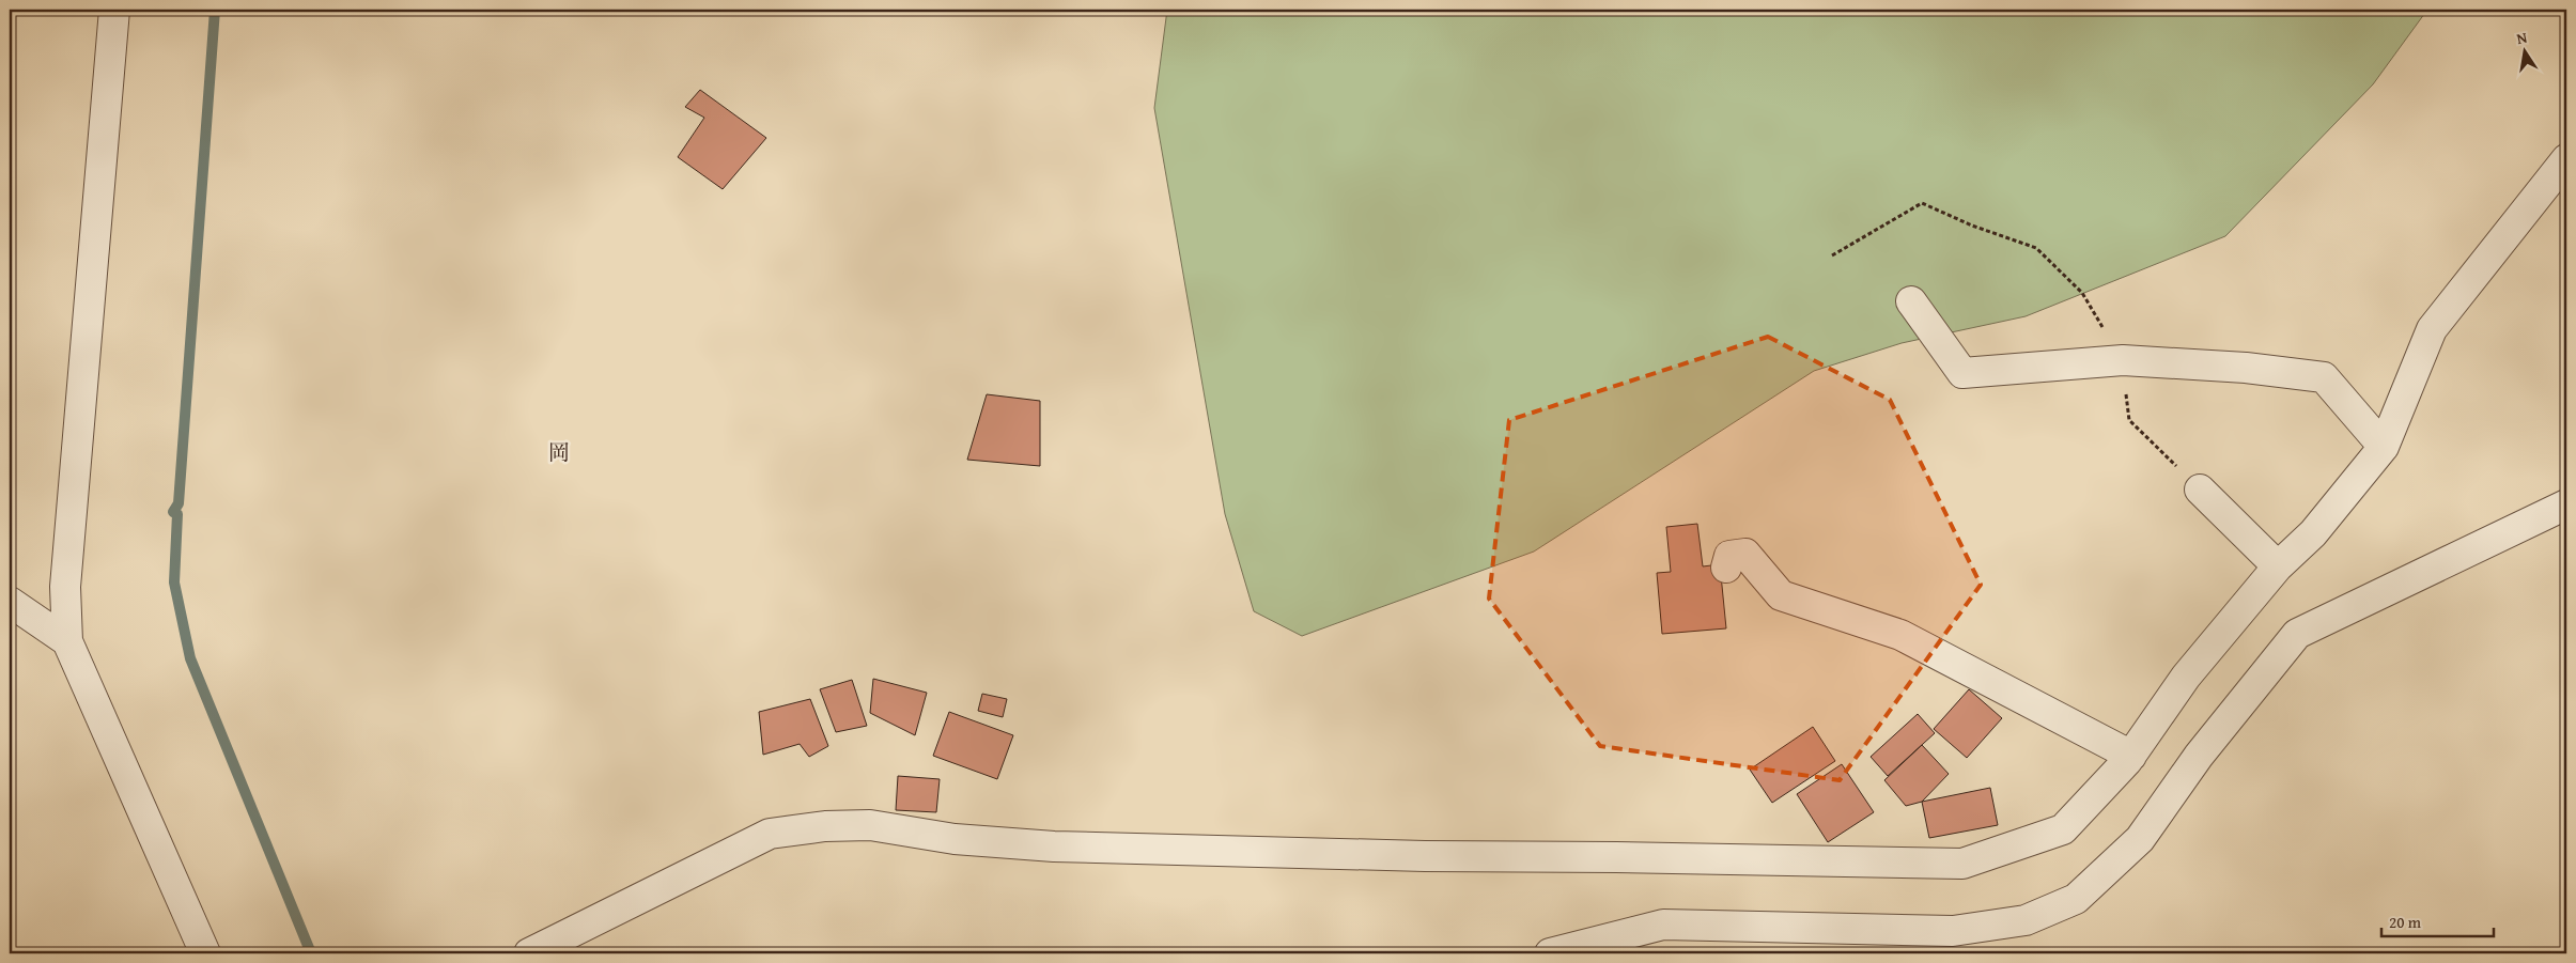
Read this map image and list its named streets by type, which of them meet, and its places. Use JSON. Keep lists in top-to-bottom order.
{
  "districts": ["岡"],
  "scale_bar": "20 m",
  "north": "top"
}
